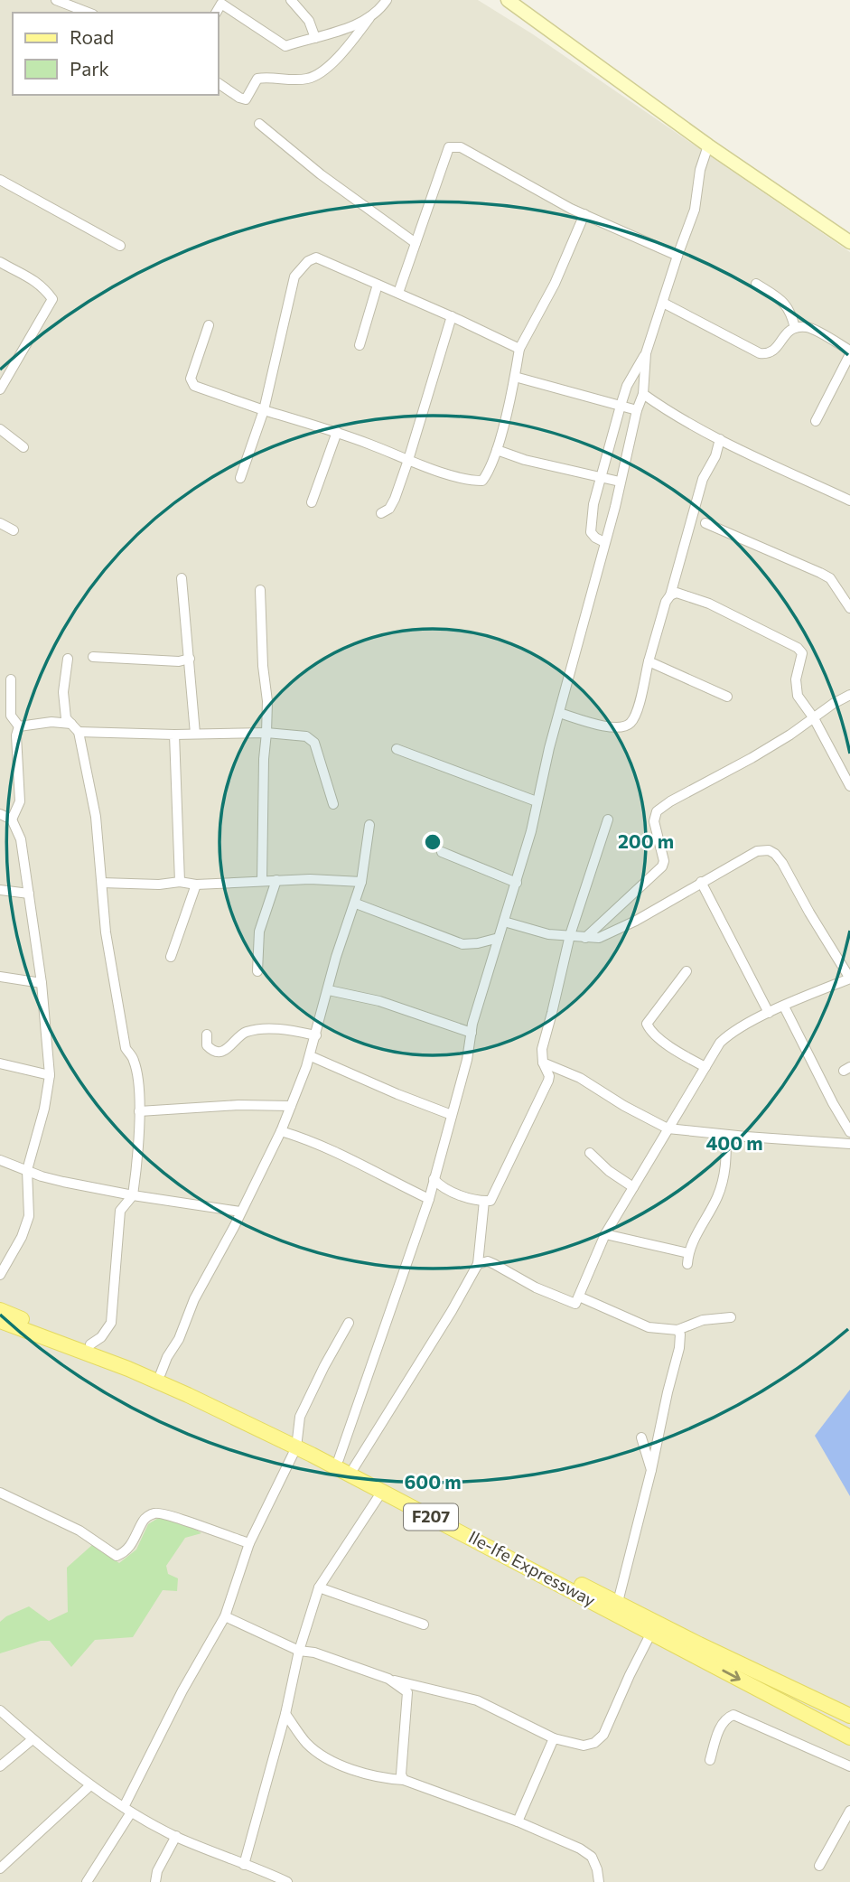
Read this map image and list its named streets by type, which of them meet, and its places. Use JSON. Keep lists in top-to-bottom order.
{
  "streets": {
    "main road": ["F207", "Ile-Ife Expressway"]
  },
  "legend": ["Road", "Park"],
  "rings": ["200 m", "400 m", "600 m"]
}
